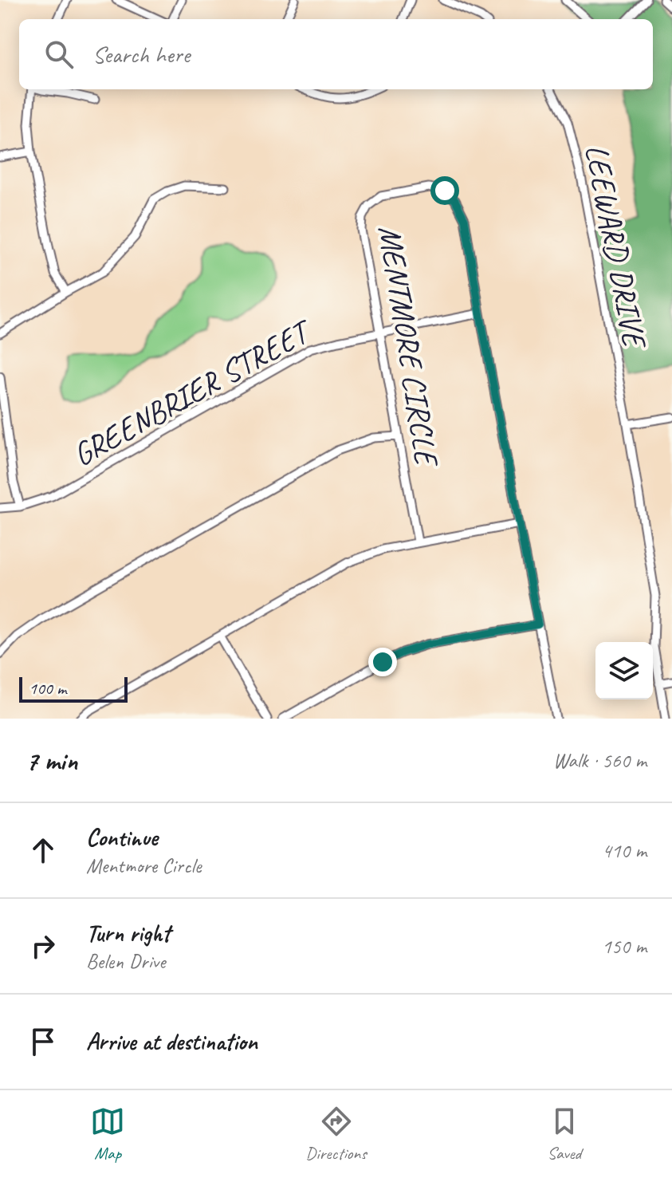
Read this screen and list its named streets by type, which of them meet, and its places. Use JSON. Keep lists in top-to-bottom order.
{
  "streets": {
    "street": ["LEEWARD DRIVE", "MENTMORE CIRCLE", "GREENBRIER STREET"]
  },
  "crossings": [
    ["MENTMORE CIRCLE", "GREENBRIER STREET"]
  ],
  "scale_bar": "100 m",
  "page": {
    "search": "Search here",
    "scale": "100 m",
    "heading": ["7 min", "Walk · 560 m"],
    "list": [
      ["Continue", "Mentmore Circle", "410 m"],
      ["Turn right", "Belen Drive", "150 m"],
      "Arrive at destination"
    ],
    "nav": ["Map", "Directions", "Saved"]
  }
}
